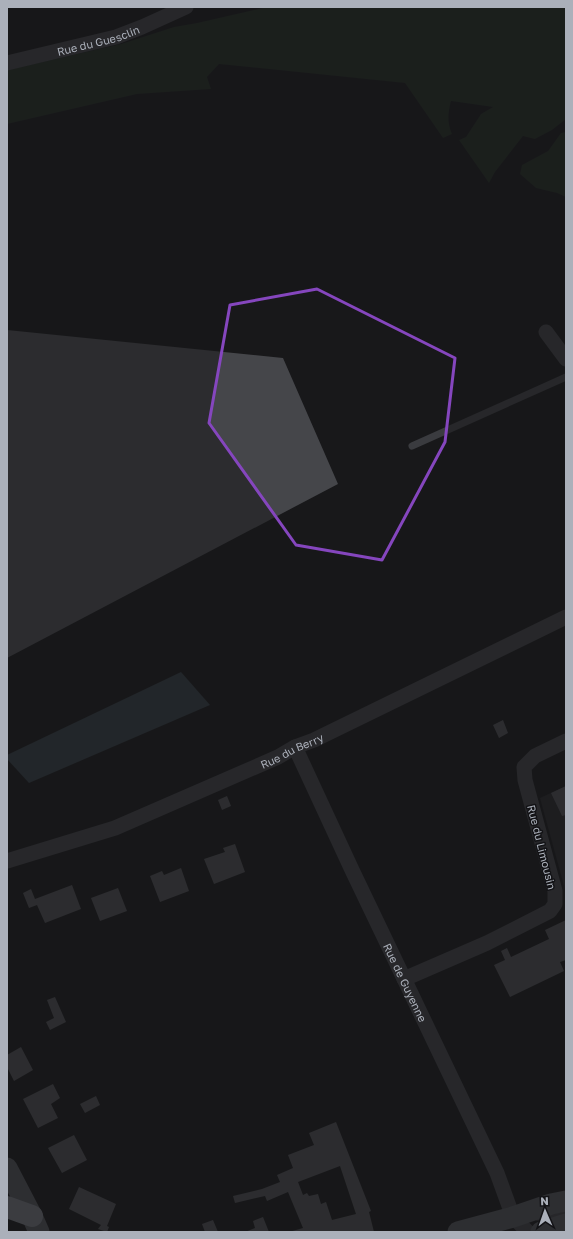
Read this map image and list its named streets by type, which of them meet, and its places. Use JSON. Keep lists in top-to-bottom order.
{
  "streets": {
    "street": [
      "Rue du Guesclin",
      "Rue du Berry",
      "Rue du Limousin",
      "Rue de Guyenne"
    ]
  },
  "crossings": [
    ["Rue du Berry", "Rue de Guyenne"],
    ["Rue du Limousin", "Rue de Guyenne"]
  ],
  "north": "top"
}
